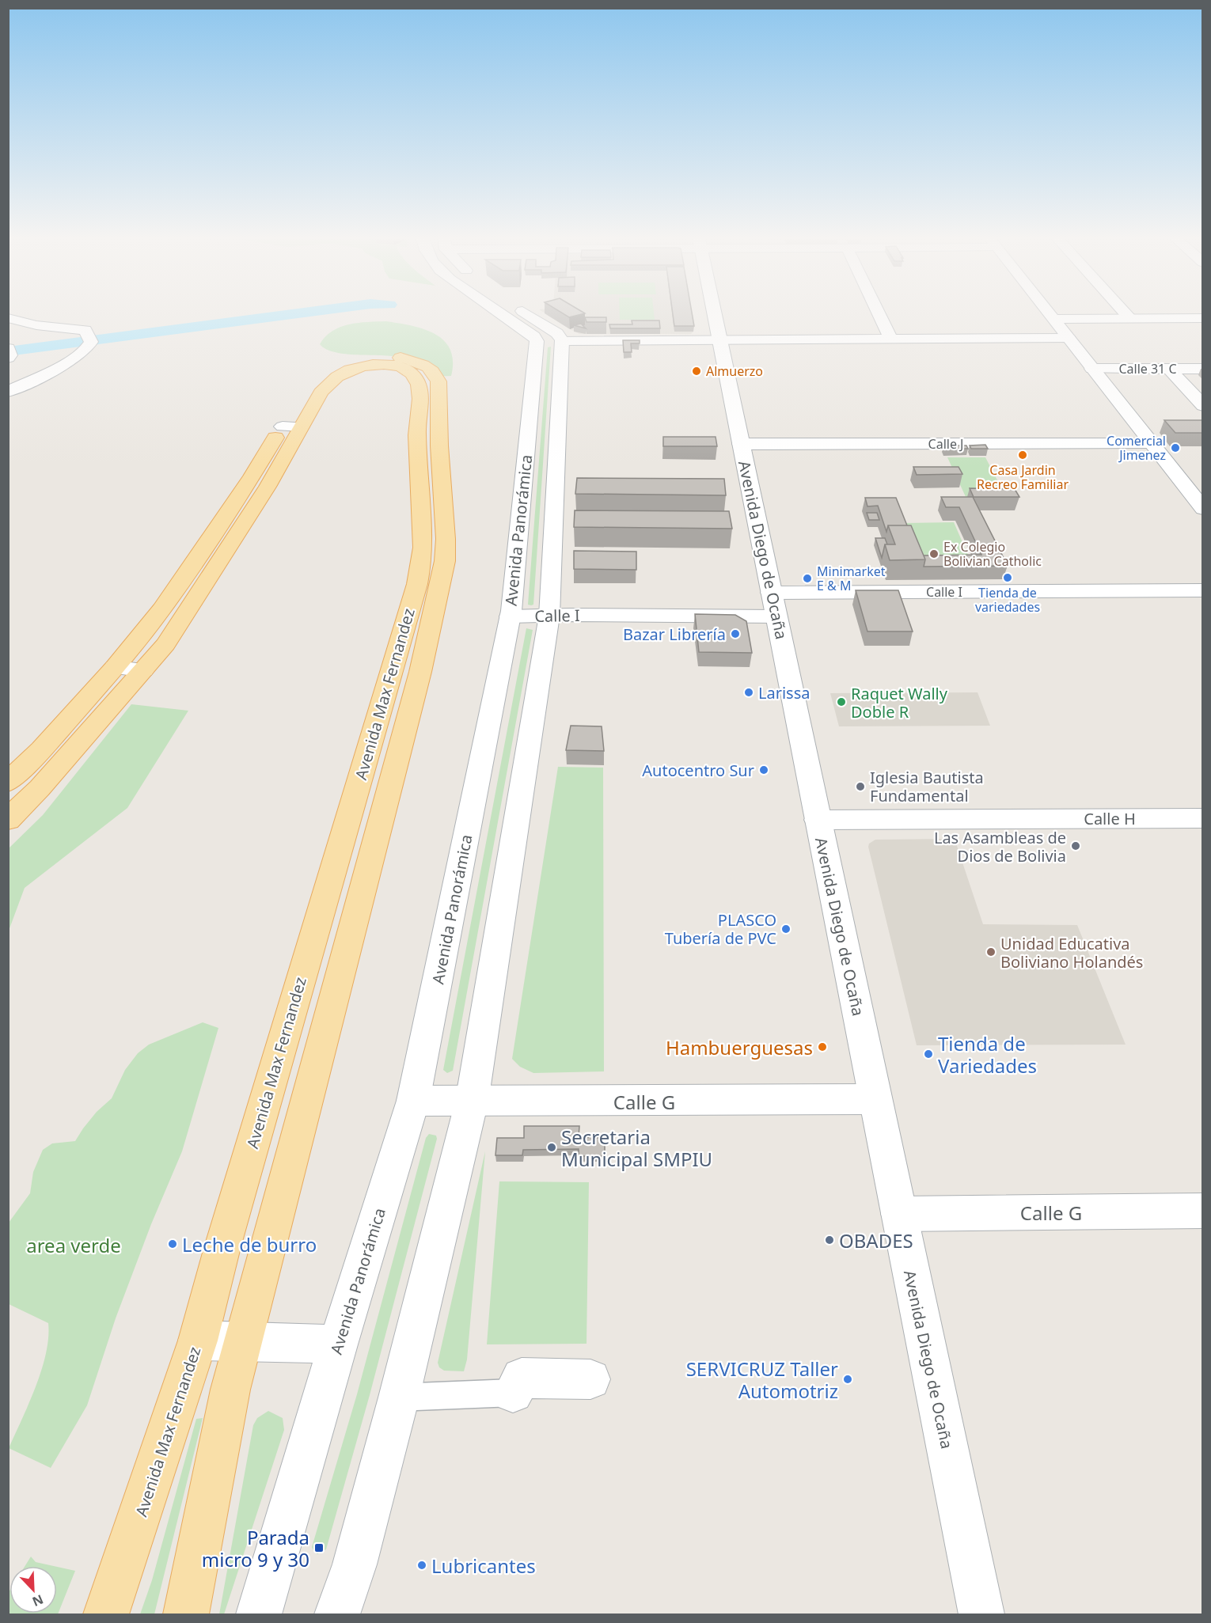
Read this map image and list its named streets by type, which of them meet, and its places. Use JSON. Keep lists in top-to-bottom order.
{
  "streets": {
    "main road": ["Avenida Max Fernandez"],
    "street": [
      "Calle 31 C",
      "Calle J",
      "Avenida Panorámica",
      "Avenida Diego de Ocaña",
      "Calle I",
      "Calle H",
      "Calle G"
    ]
  },
  "crossings": [
    ["Calle J", "Avenida Diego de Ocaña"],
    ["Avenida Panorámica", "Calle I"],
    ["Avenida Panorámica", "Calle G"],
    ["Avenida Diego de Ocaña", "Calle I"],
    ["Avenida Diego de Ocaña", "Calle H"],
    ["Avenida Diego de Ocaña", "Calle G"]
  ],
  "parks": ["area verde"],
  "places": {
    "other": [
      "Almuerzo",
      "Comercial Jimenez",
      "Casa Jardin Recreo Familiar",
      "Ex Colegio Bolivian Catholic",
      "Tienda de variedades",
      "Minimarket E & M",
      "Bazar Librería",
      "Larissa",
      "Raquet Wally Doble R",
      "Autocentro Sur",
      "Iglesia Bautista Fundamental",
      "Las Asambleas de Dios de Bolivia",
      "PLASCO Tubería de PVC",
      "Unidad Educativa Boliviano Holandés",
      "Hambuerguesas",
      "Tienda de Variedades",
      "Secretaria Municipal SMPIU",
      "OBADES",
      "Leche de burro",
      "SERVICRUZ Taller Automotriz",
      "Lubricantes"
    ],
    "transit": ["Parada micro 9 y 30"]
  },
  "north": "bottom right"
}
